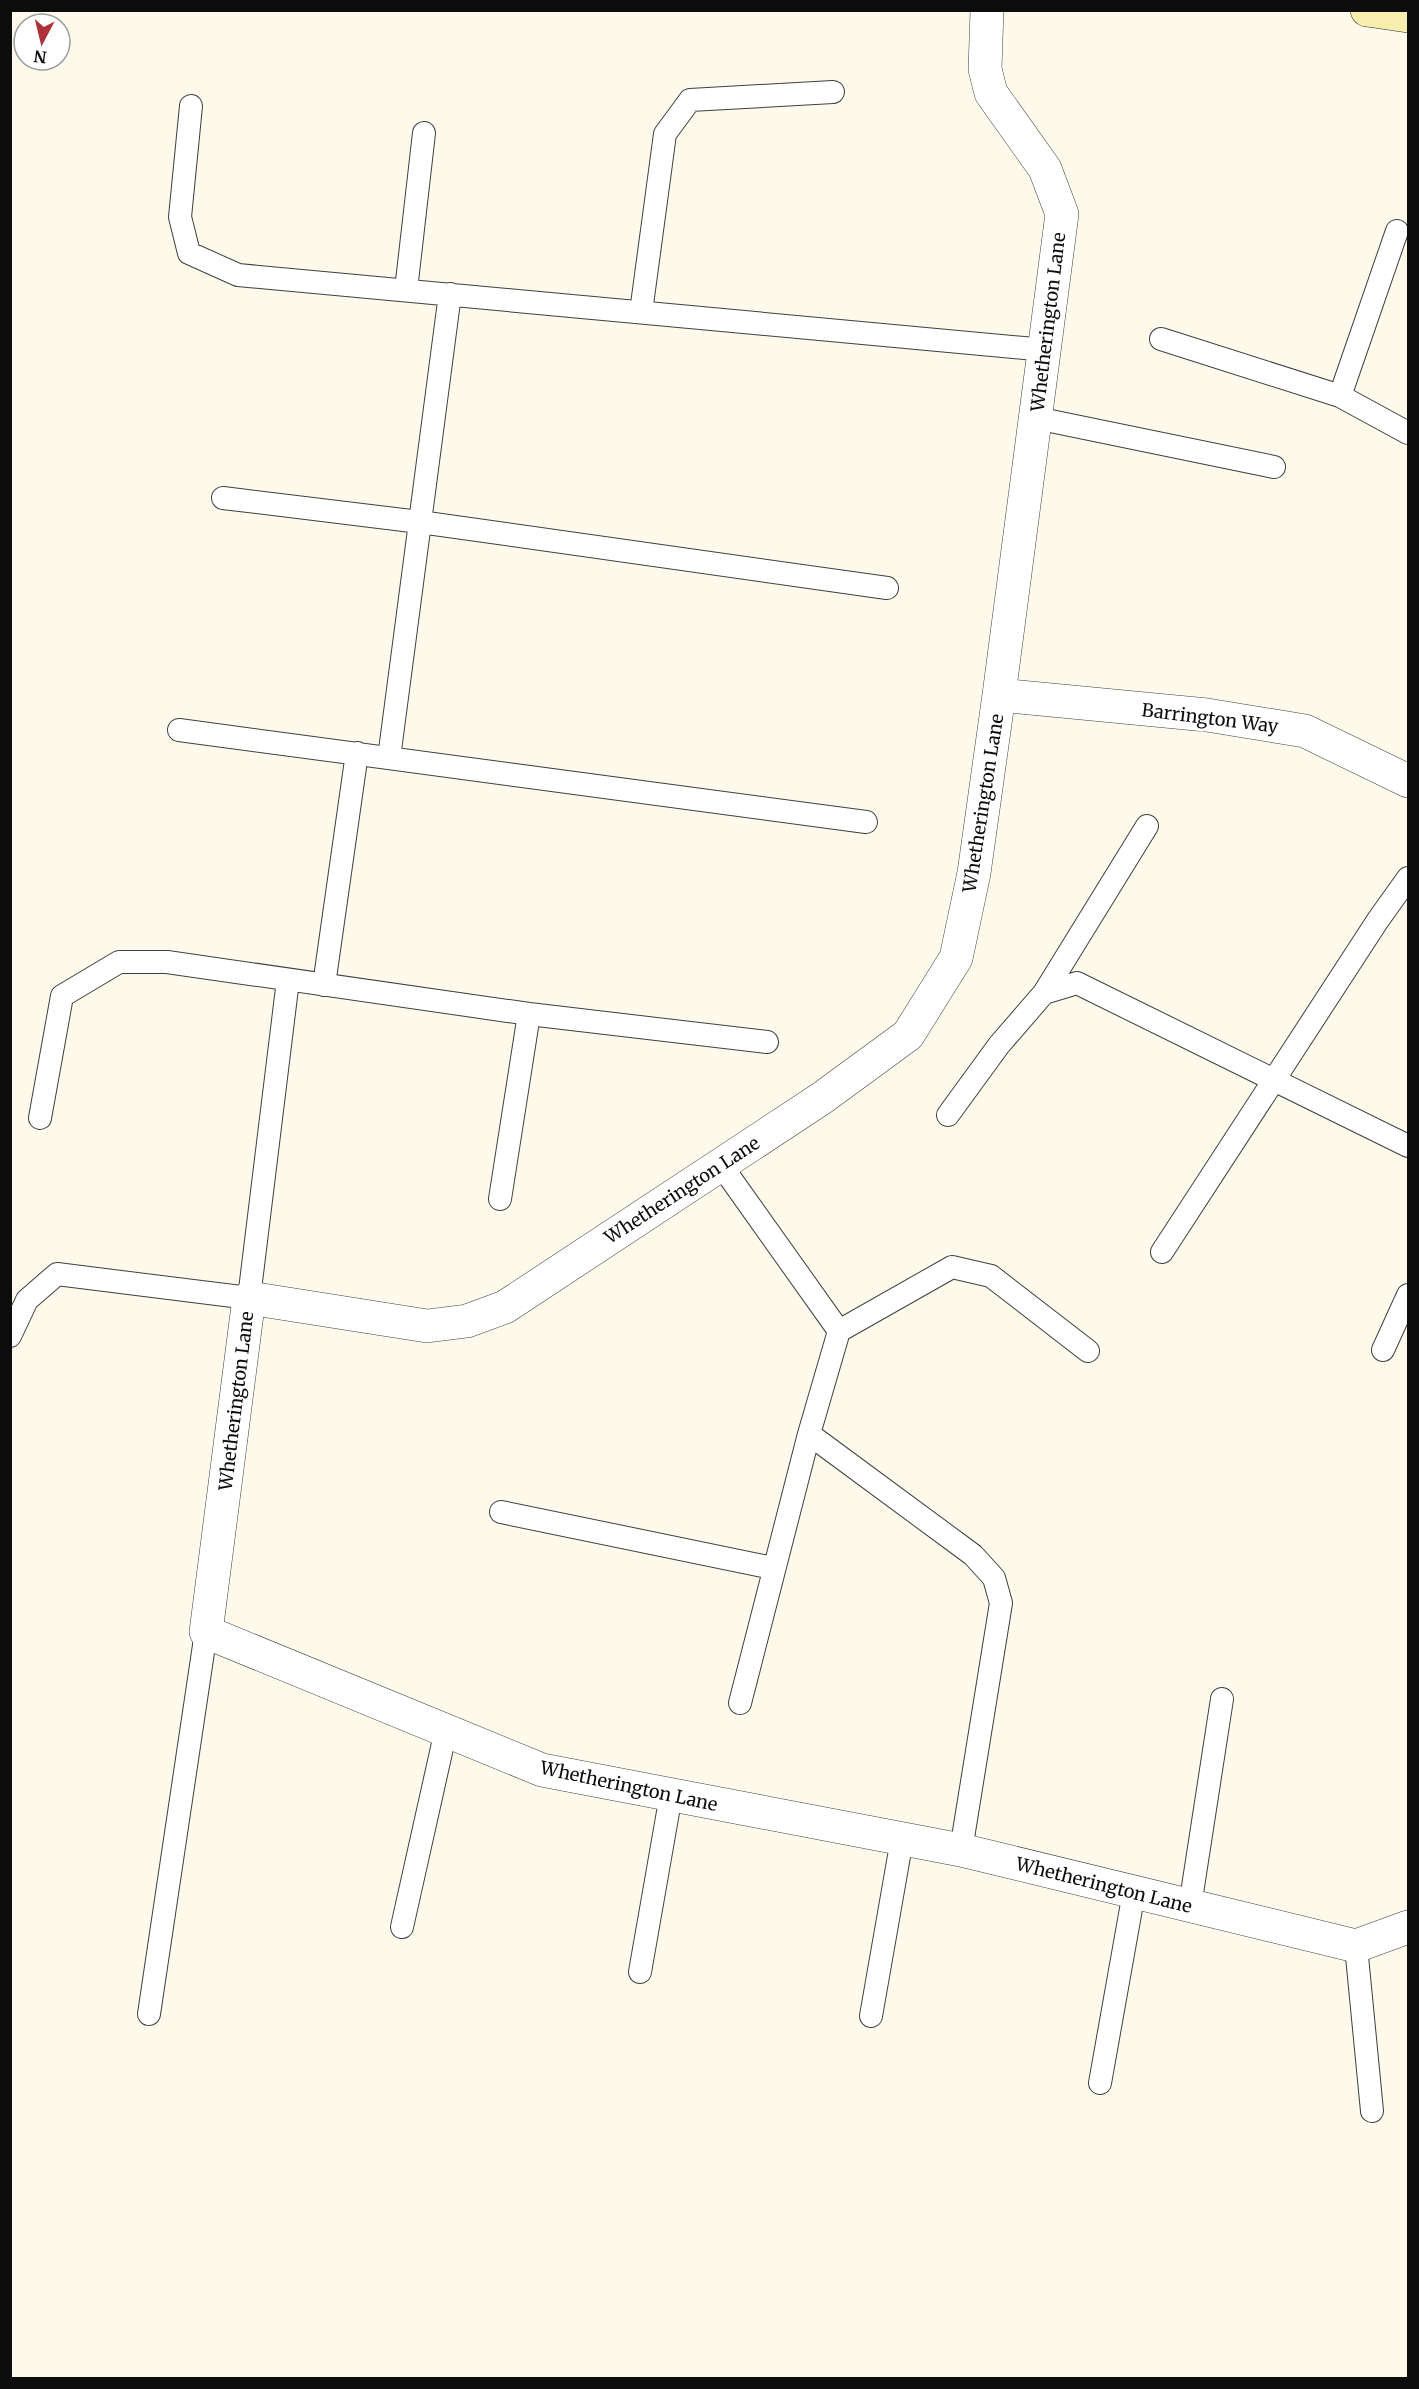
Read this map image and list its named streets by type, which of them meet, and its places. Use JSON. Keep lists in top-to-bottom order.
{
  "streets": {
    "street": ["Whetherington Lane", "Barrington Way"]
  },
  "crossings": [
    ["Whetherington Lane", "Barrington Way"]
  ],
  "north": "bottom"
}
